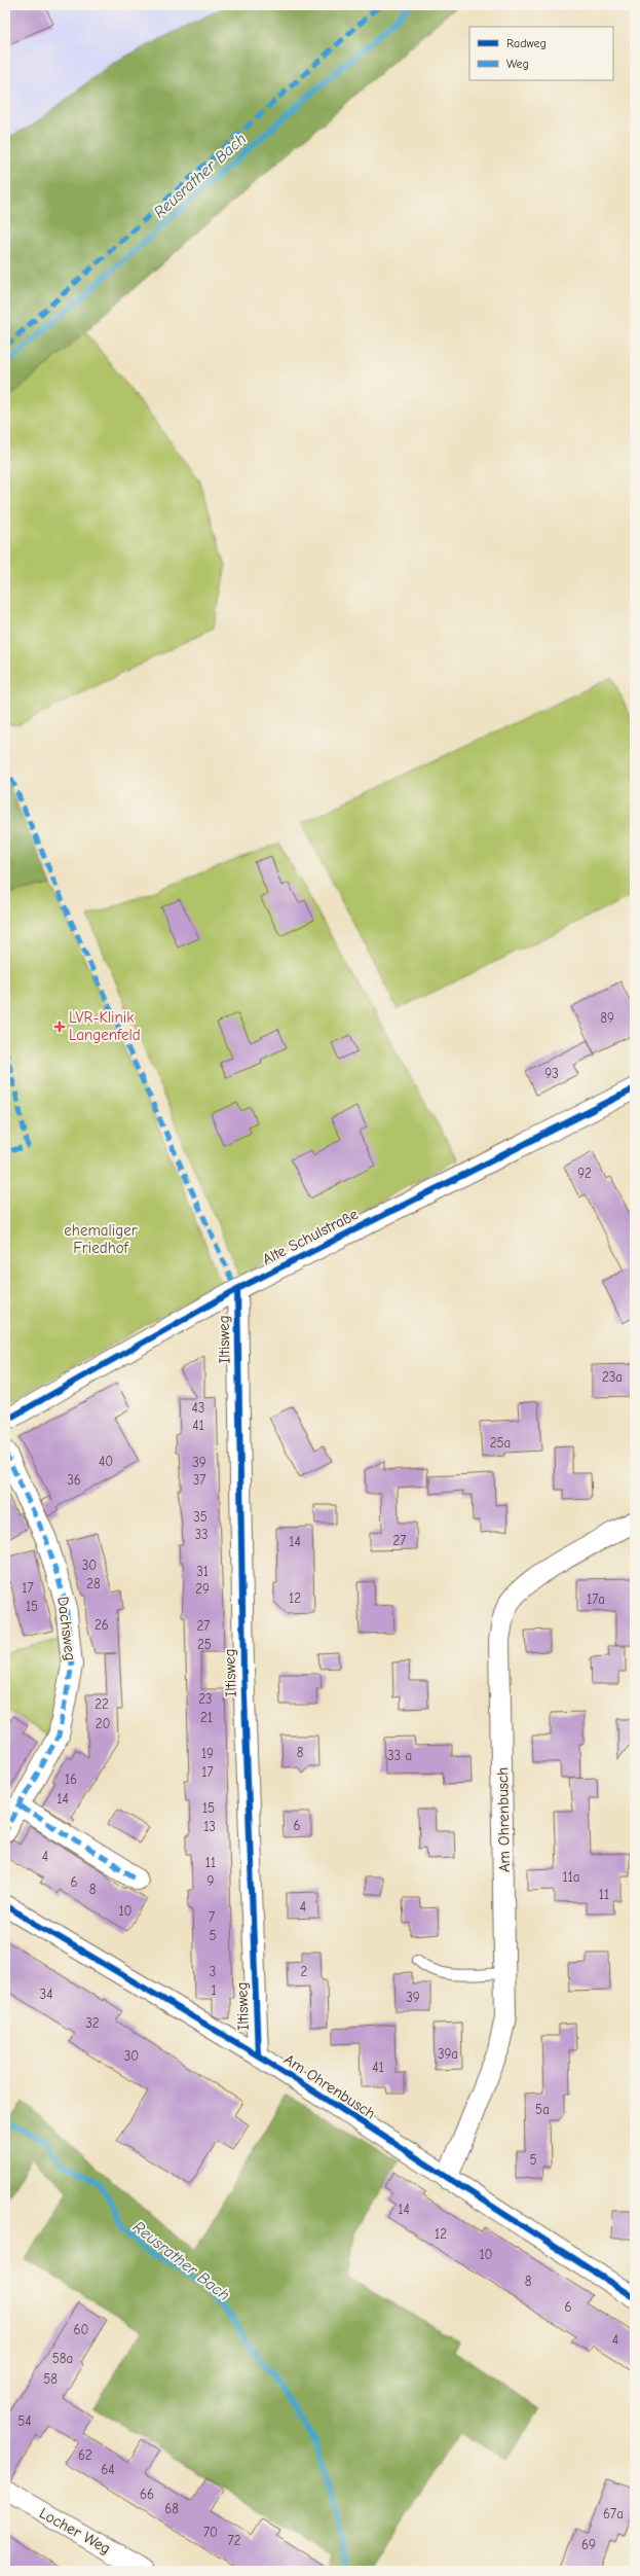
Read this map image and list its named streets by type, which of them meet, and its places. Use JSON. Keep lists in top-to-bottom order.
{
  "streets": {
    "street": [
      "Alte Schulstraße",
      "Iltisweg",
      "Dachsweg",
      "Am Ohrenbusch",
      "Locher Weg"
    ]
  },
  "crossings": [
    ["Alte Schulstraße", "Iltisweg"],
    ["Iltisweg", "Am Ohrenbusch"]
  ],
  "water": ["Reusrather Bach"],
  "parks": ["ehemaliger Friedhof"],
  "places": {
    "health": ["LVR-Klinik Langenfeld"]
  },
  "house_numbers": [
    "89",
    "93",
    "92",
    "23a",
    "43",
    "41",
    "25a",
    "40",
    "39",
    "36",
    "37",
    "35",
    "33",
    "27",
    "14",
    "30",
    "31",
    "28",
    "17",
    "29",
    "12",
    "17a",
    "15",
    "26",
    "27",
    "25",
    "23",
    "22",
    "21",
    "20",
    "8",
    "19",
    "33 a",
    "17",
    "16",
    "14",
    "15",
    "6",
    "13",
    "4",
    "11",
    "11a",
    "9",
    "6",
    "8",
    "11",
    "4",
    "10",
    "7",
    "5",
    "3",
    "2",
    "1",
    "34",
    "39",
    "32",
    "39a",
    "30",
    "41",
    "5a",
    "5",
    "14",
    "12",
    "10",
    "8",
    "6",
    "60",
    "4",
    "58a",
    "58",
    "54",
    "62",
    "64",
    "66",
    "68",
    "67a",
    "70",
    "72",
    "69"
  ],
  "legend": ["Radweg", "Weg"]
}
